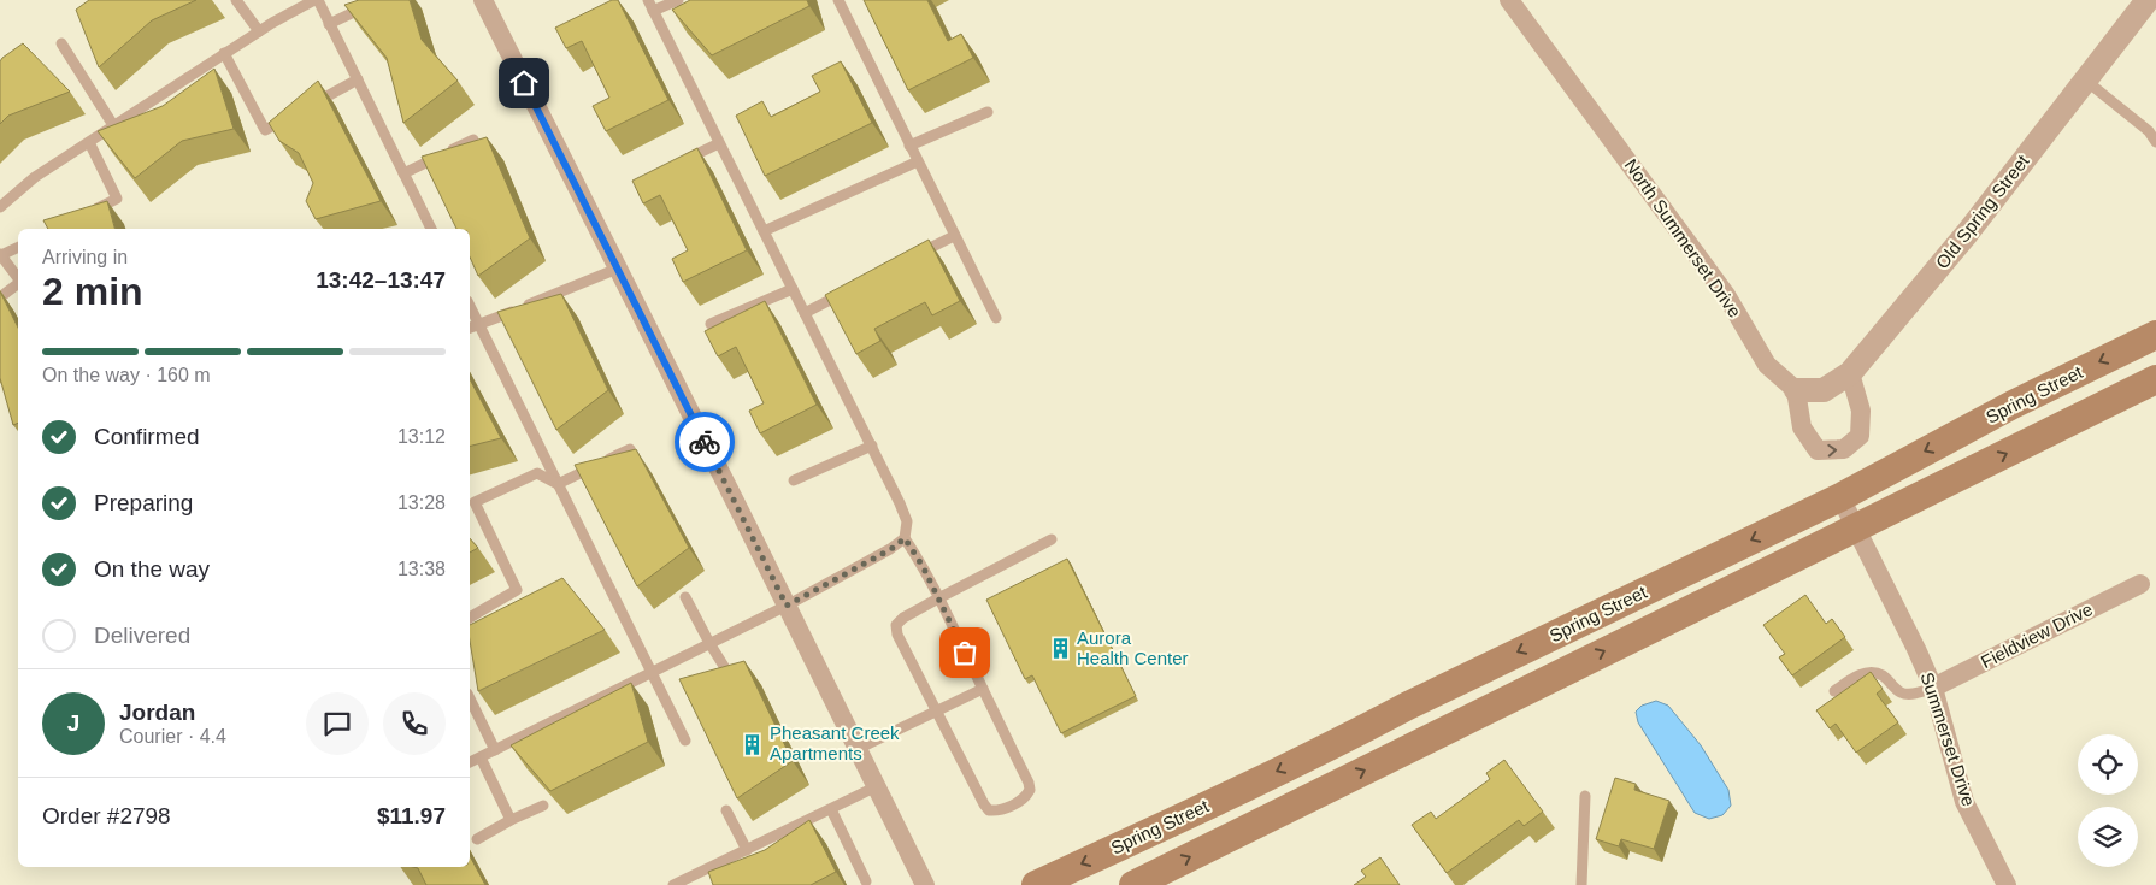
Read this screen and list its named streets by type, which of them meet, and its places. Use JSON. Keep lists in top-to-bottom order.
{
  "streets": {
    "main road": ["Spring Street"],
    "street": [
      "Old Spring Street",
      "North Summerset Drive",
      "Fieldview Drive",
      "Summerset Drive"
    ]
  },
  "crossings": [
    ["Old Spring Street", "North Summerset Drive"],
    ["Spring Street", "Summerset Drive"],
    ["Fieldview Drive", "Summerset Drive"]
  ],
  "places": {
    "building": ["Aurora Health Center", "Pheasant Creek Apartments"]
  },
  "page": {
    "heading": ["2 min", "Arriving in", "13:42–13:47"],
    "panel": [
      "Jordan",
      "Courier · 4.4",
      "Order #2798",
      "$11.97"
    ],
    "bar": "On the way · 160 m",
    "list": [
      ["Confirmed", "13:12"],
      ["Preparing", "13:28"],
      ["On the way", "13:38"],
      "Delivered"
    ],
    "round": "J"
  }
}
